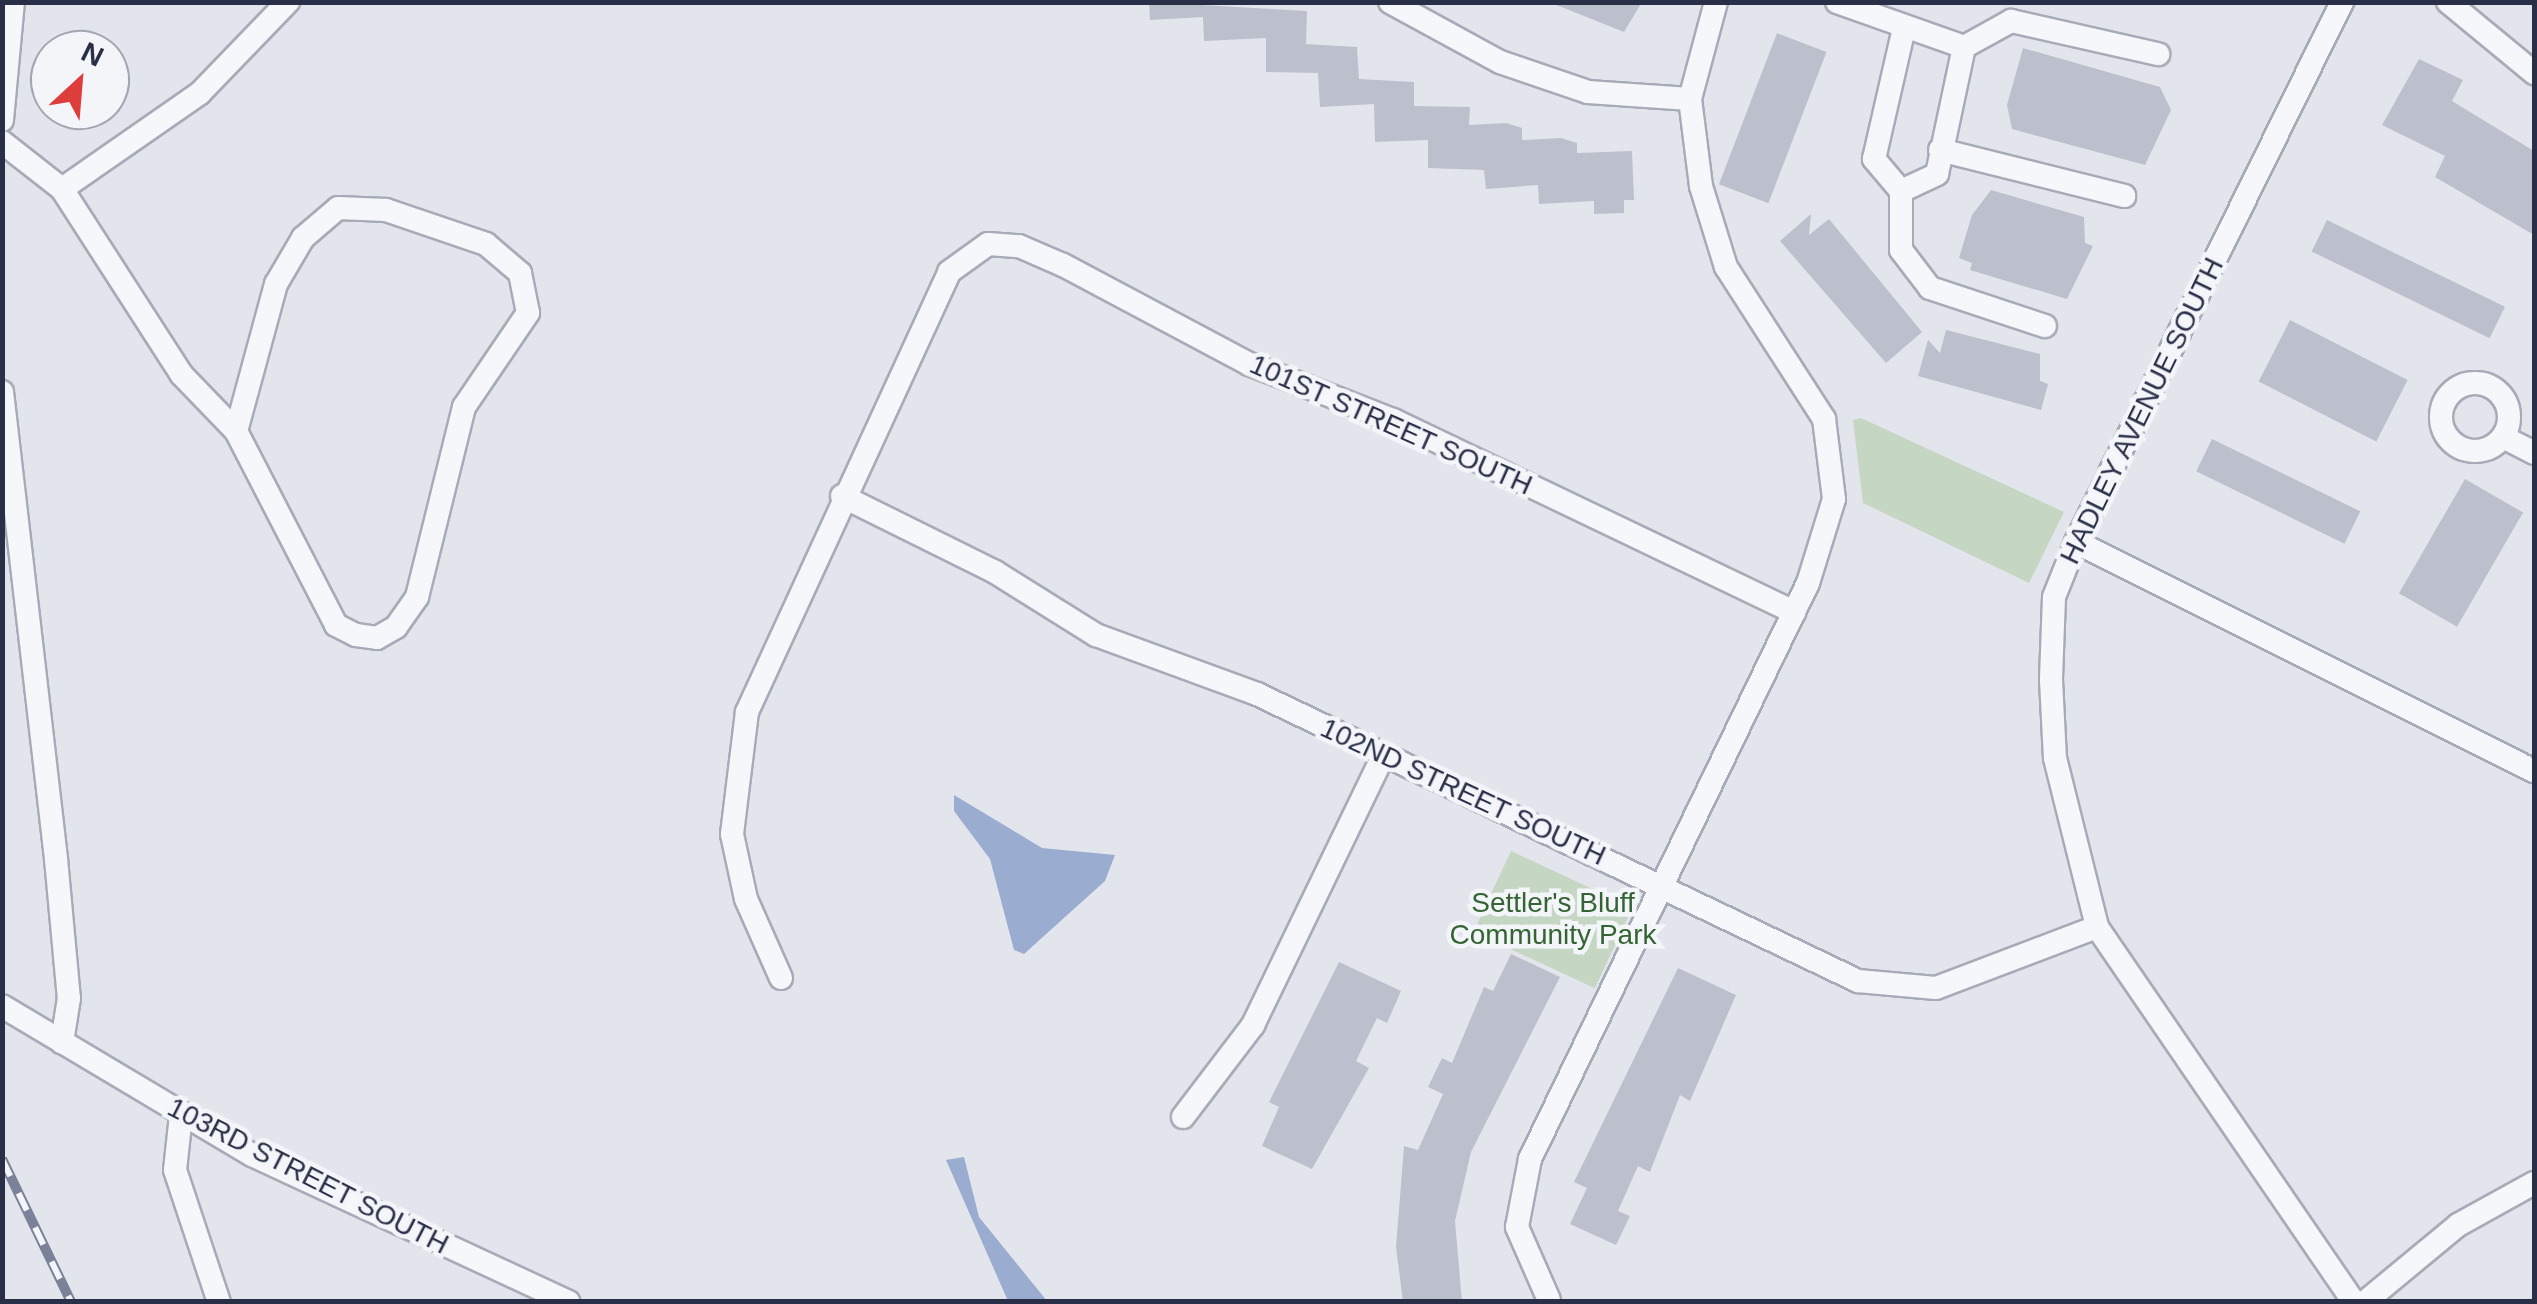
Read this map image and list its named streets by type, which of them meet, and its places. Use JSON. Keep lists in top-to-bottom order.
{
  "streets": {
    "street": [
      "HADLEY AVENUE SOUTH",
      "101ST STREET SOUTH",
      "102ND STREET SOUTH",
      "103RD STREET SOUTH"
    ]
  },
  "crossings": [
    ["HADLEY AVENUE SOUTH", "102ND STREET SOUTH"],
    ["101ST STREET SOUTH", "102ND STREET SOUTH"]
  ],
  "parks": ["Settler's Bluff Community Park"],
  "north": "top right"
}
